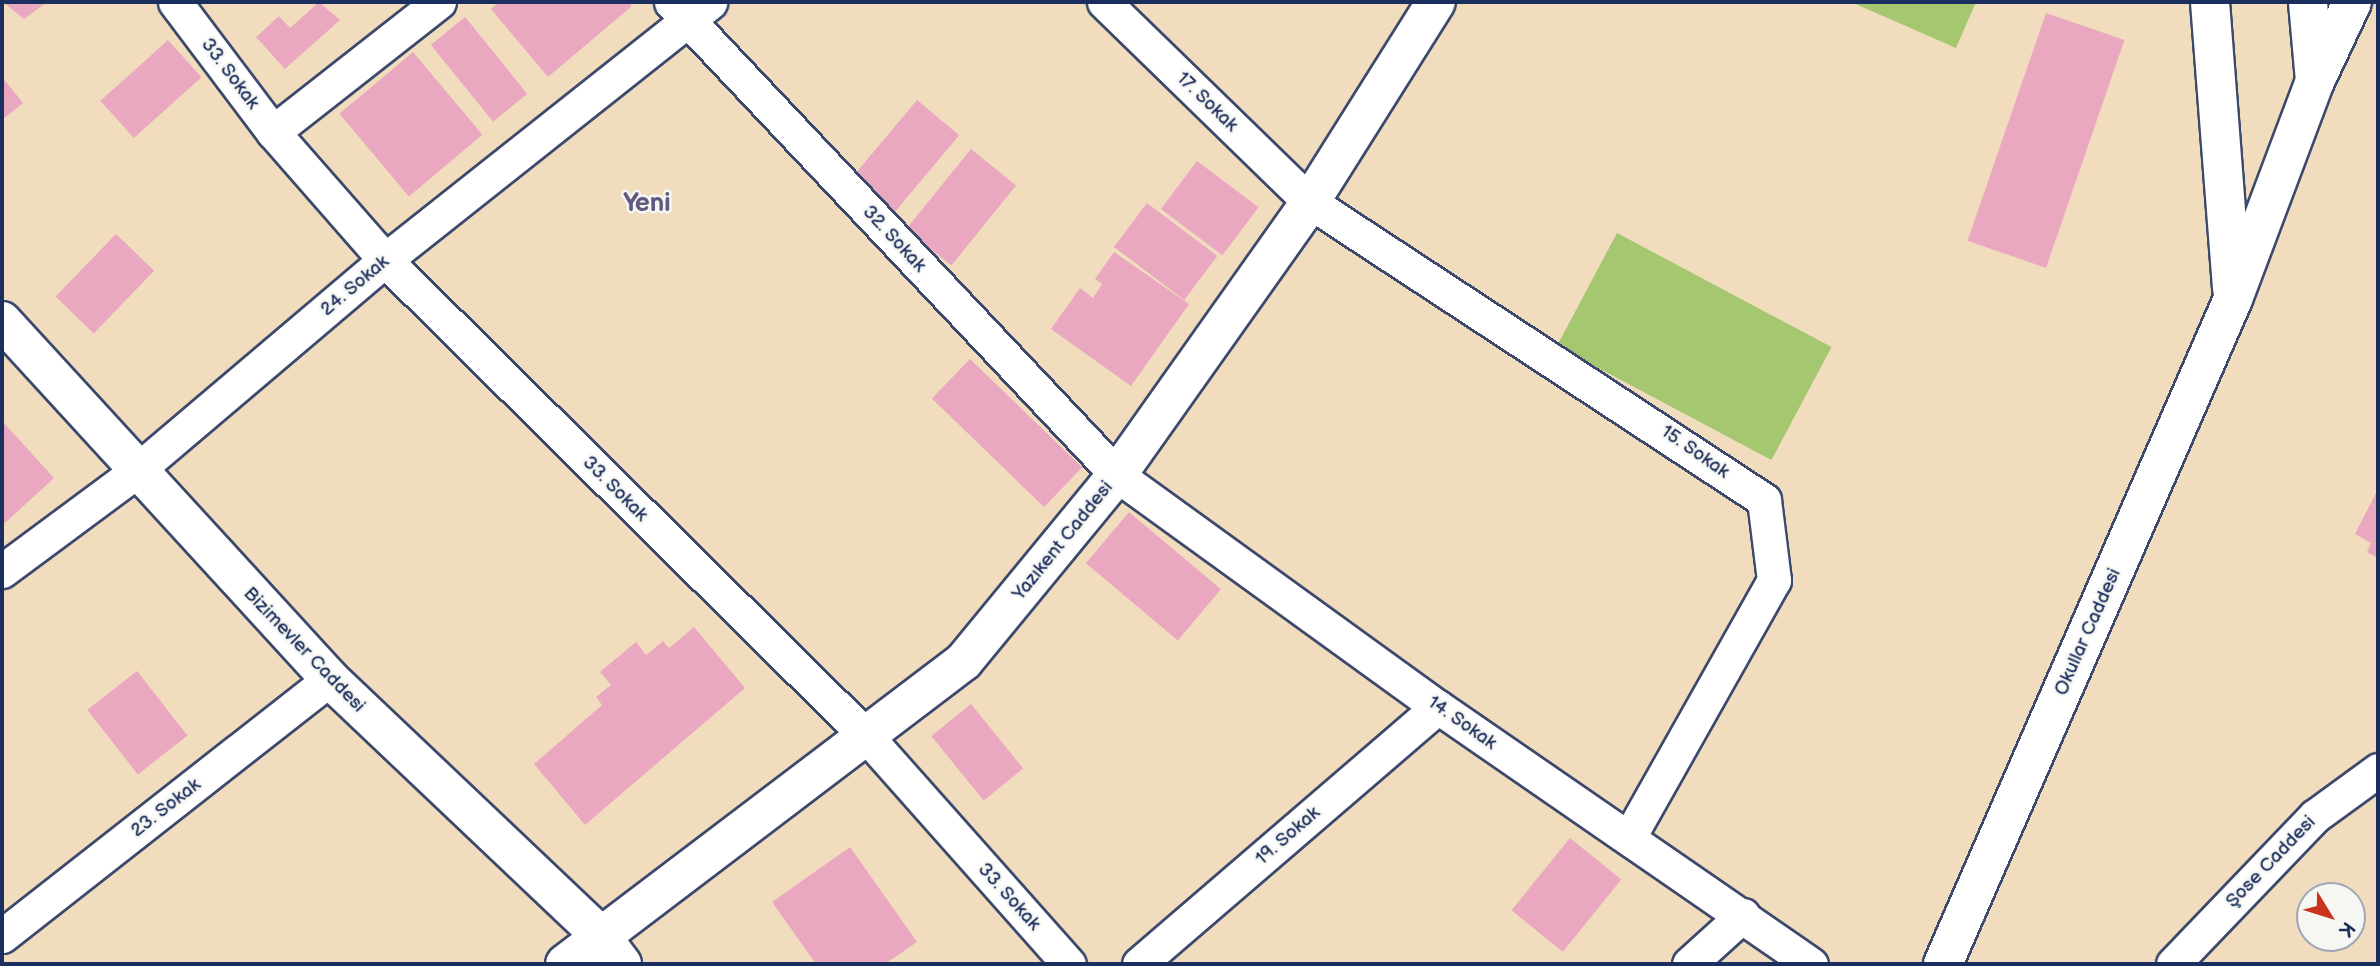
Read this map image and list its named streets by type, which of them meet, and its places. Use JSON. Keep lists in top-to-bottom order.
{
  "streets": {
    "street": [
      "33. Sokak",
      "17. Sokak",
      "32. Sokak",
      "24. Sokak",
      "15. Sokak",
      "Yazıkent Caddesi",
      "Okullar Caddesi",
      "Bizimevler Caddesi",
      "14. Sokak",
      "23. Sokak",
      "19. Sokak",
      "Şose Caddesi"
    ]
  },
  "crossings": [
    ["33. Sokak", "24. Sokak"],
    ["33. Sokak", "Yazıkent Caddesi"],
    ["17. Sokak", "15. Sokak"],
    ["17. Sokak", "Yazıkent Caddesi"],
    ["32. Sokak", "24. Sokak"],
    ["32. Sokak", "Yazıkent Caddesi"],
    ["32. Sokak", "14. Sokak"],
    ["24. Sokak", "Bizimevler Caddesi"],
    ["15. Sokak", "Yazıkent Caddesi"],
    ["15. Sokak", "14. Sokak"],
    ["Yazıkent Caddesi", "Bizimevler Caddesi"],
    ["Yazıkent Caddesi", "14. Sokak"],
    ["Bizimevler Caddesi", "23. Sokak"],
    ["14. Sokak", "19. Sokak"]
  ],
  "districts": ["Yeni"],
  "north": "bottom right"
}
